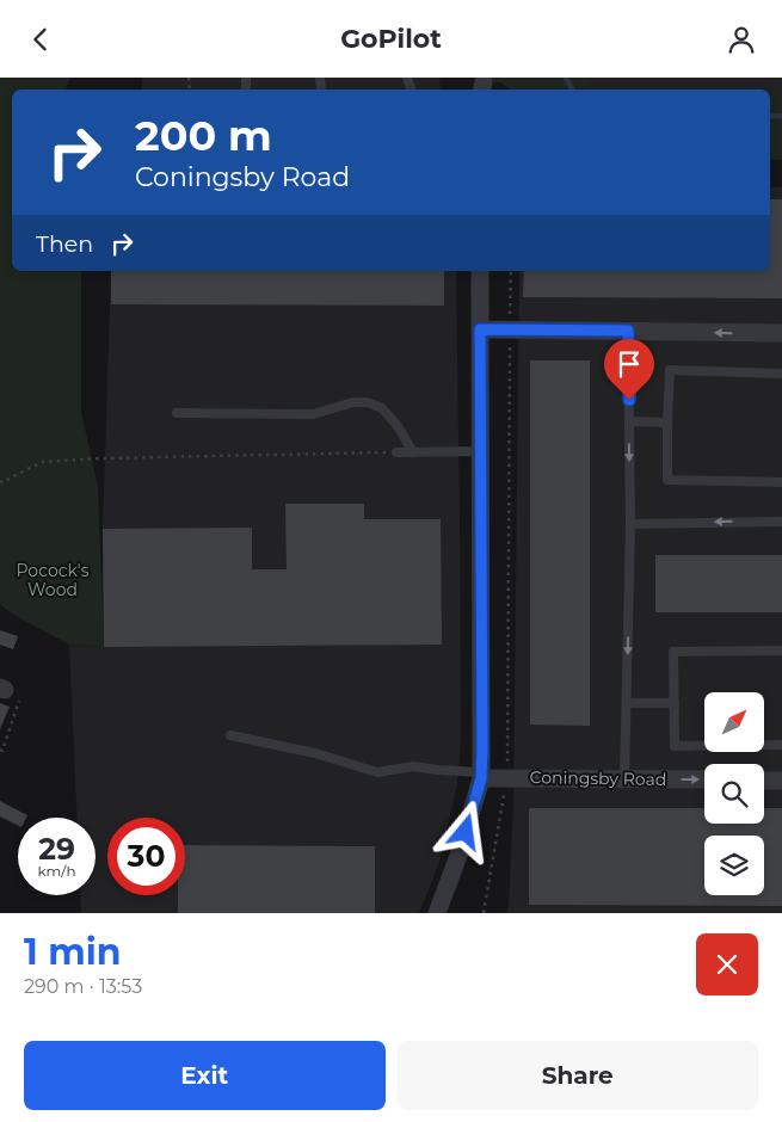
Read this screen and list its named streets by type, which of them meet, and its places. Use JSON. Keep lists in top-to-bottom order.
{
  "streets": {
    "street": ["Coningsby Road"]
  },
  "one_way": ["Coningsby Road"],
  "parks": ["Pocock's Wood"],
  "north": "top right",
  "page": {
    "header": "GoPilot",
    "turn": ["200 m", "Coningsby Road"],
    "then": "Then",
    "speed": "29 km/h",
    "limit": "30",
    "heading": ["1 min", "290 m · 13:53"],
    "buttons": ["Exit", "Share"]
  }
}
